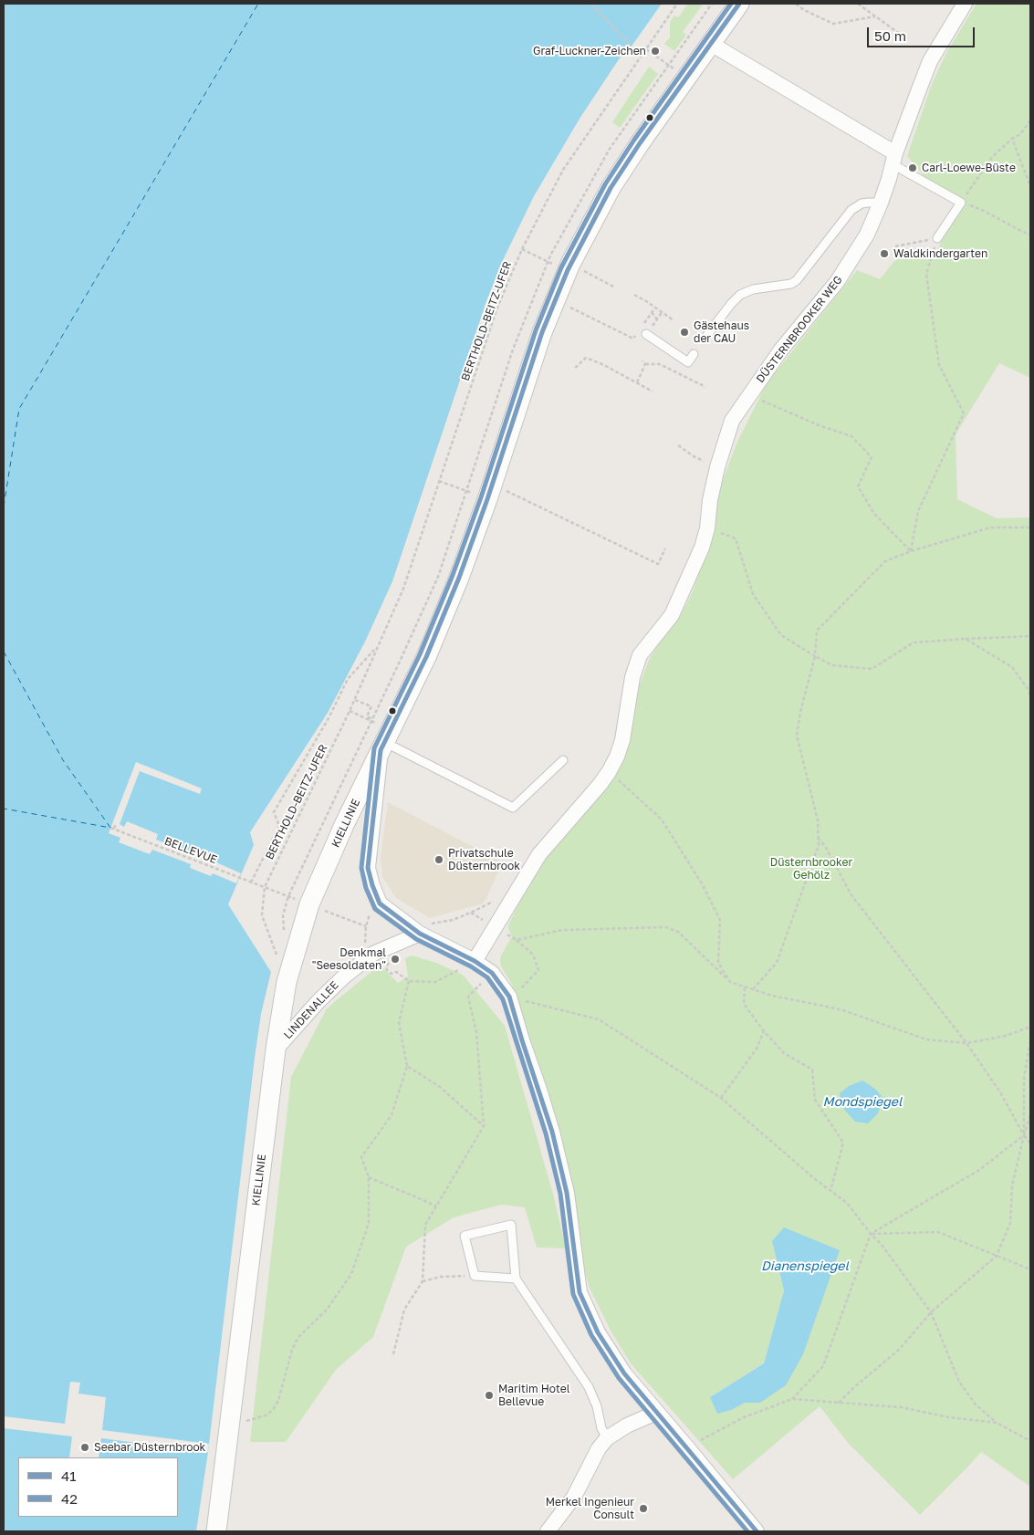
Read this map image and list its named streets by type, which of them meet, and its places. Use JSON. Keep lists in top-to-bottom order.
{
  "streets": {
    "street": ["DÜSTERNBROOKER WEG", "KIELLINIE", "LINDENALLEE"],
    "path": ["BERTHOLD-BEITZ-UFER", "BELLEVUE"]
  },
  "crossings": [
    ["BERTHOLD-BEITZ-UFER", "BELLEVUE"],
    ["KIELLINIE", "BELLEVUE"],
    ["KIELLINIE", "LINDENALLEE"]
  ],
  "water": ["Mondspiegel", "Dianenspiegel"],
  "parks": ["Düsternbrooker Gehölz"],
  "places": [
    "Graf-Luckner-Zeichen",
    "Carl-Loewe-Büste",
    "Waldkindergarten",
    "Gästehaus der CAU",
    "Privatschule Düsternbrook",
    "Denkmal \"Seesoldaten\"",
    "Maritim Hotel Bellevue",
    "Seebar Düsternbrook",
    "Merkel Ingenieur Consult"
  ],
  "lines": ["transit line 41", "transit line 42"],
  "legend": ["41", "42"],
  "scale_bar": "50 m"
}
